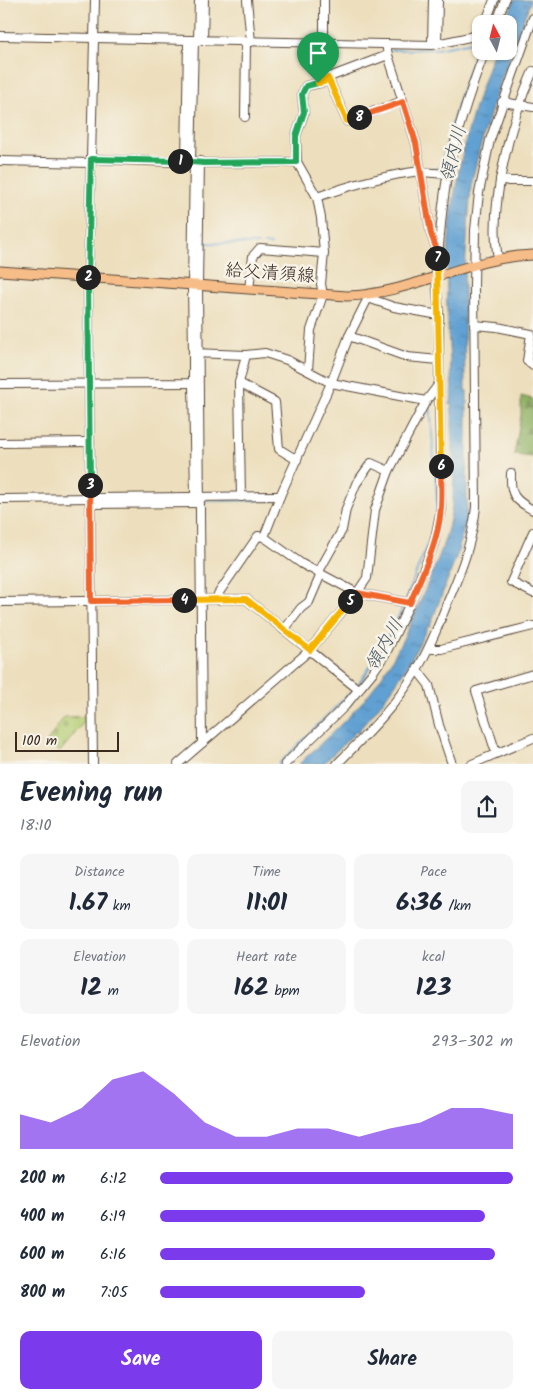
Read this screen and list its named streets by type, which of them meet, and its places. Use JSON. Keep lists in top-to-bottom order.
{
  "streets": {
    "main road": ["給父清須線"]
  },
  "water": ["領内川"],
  "scale_bar": "100 m",
  "north": "top",
  "page": {
    "pins": [
      "8",
      "1",
      "7",
      "2",
      "6",
      "3",
      "4",
      "5"
    ],
    "scale": "100 m",
    "heading": ["Evening run", "18:10"],
    "stats": [
      ["Distance", "1.67 km"],
      ["Time", "11:01"],
      ["Pace", "6:36 /km"],
      ["Elevation", "12 m"],
      ["Heart rate", "162 bpm"],
      ["kcal", "123"]
    ],
    "chart": ["Elevation", "293–302 m"],
    "list": [
      {
        "name": "200 m",
        "note": "6:12"
      },
      {
        "name": "400 m",
        "note": "6:19"
      },
      {
        "name": "600 m",
        "note": "6:16"
      },
      {
        "name": "800 m",
        "note": "7:05"
      }
    ],
    "buttons": ["Save", "Share"]
  }
}
